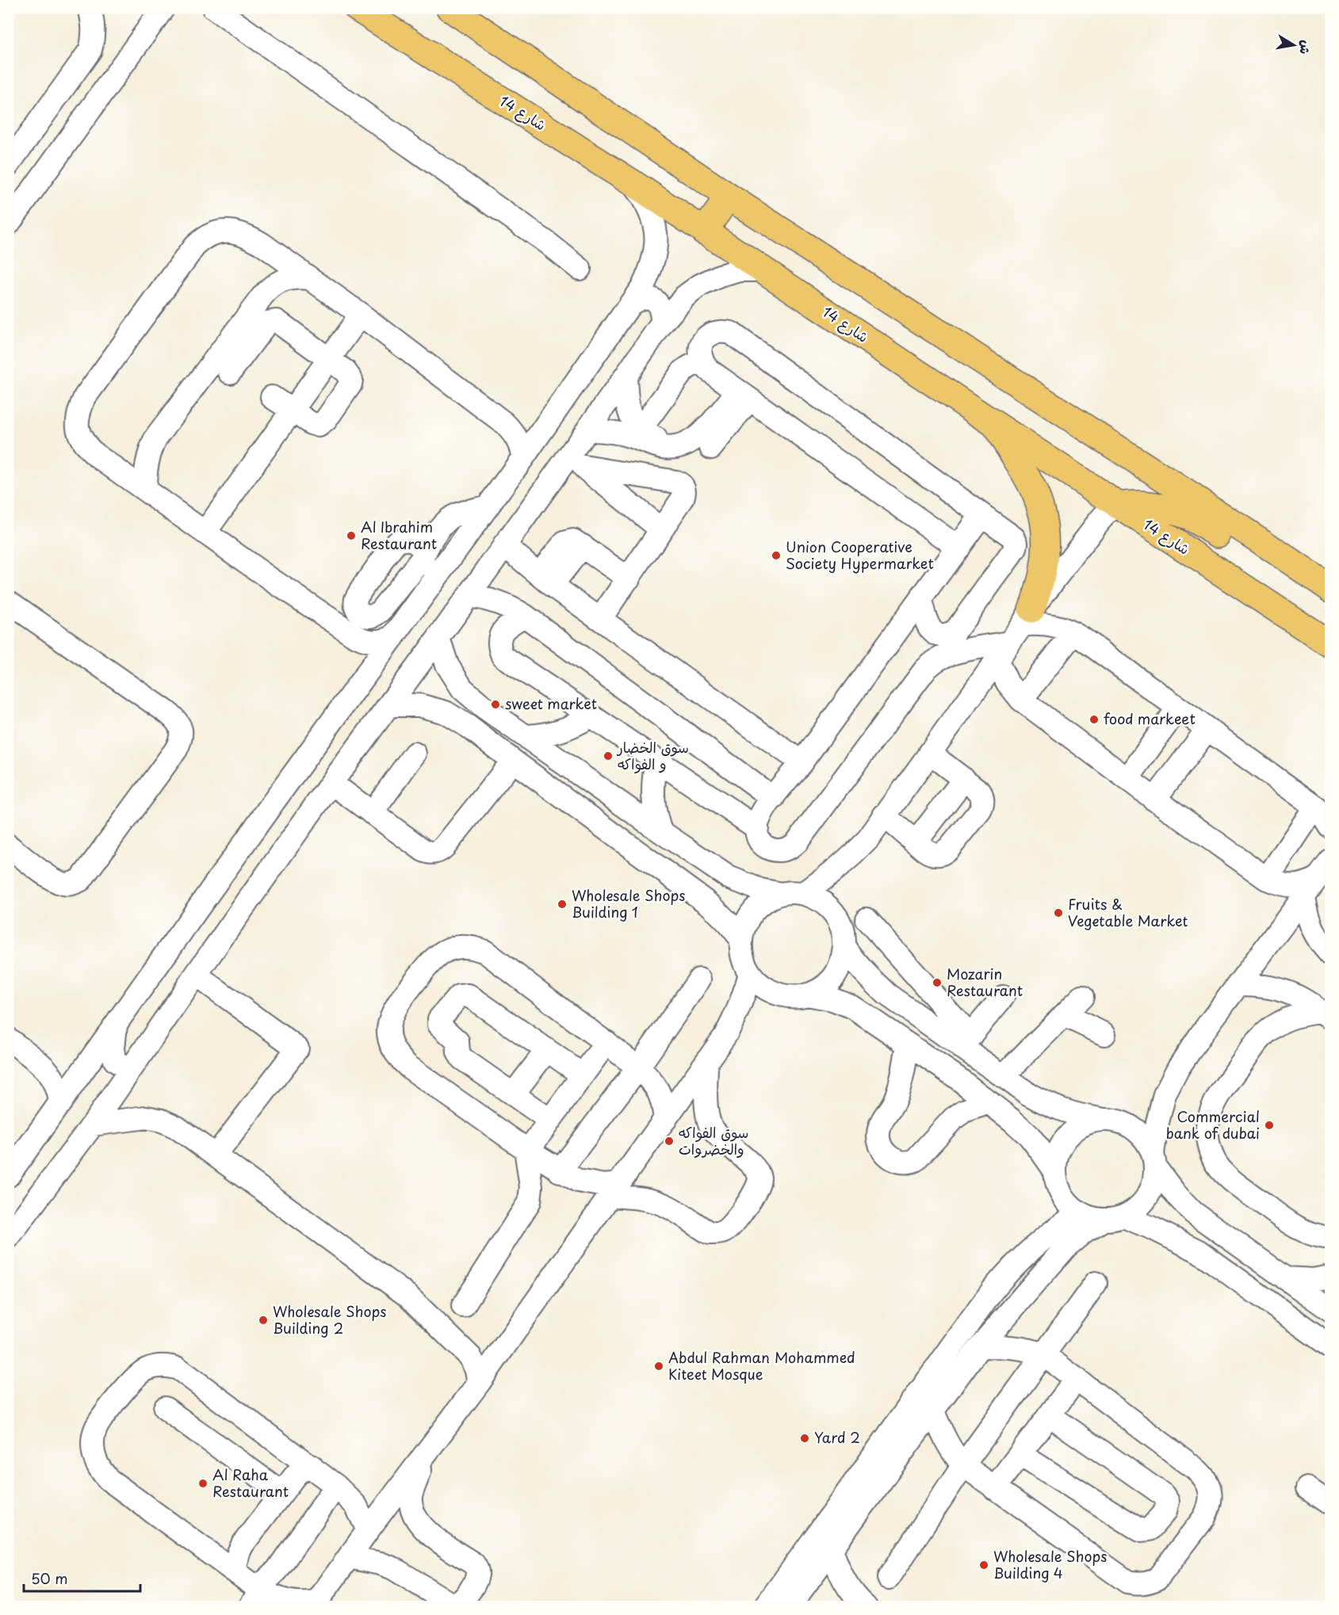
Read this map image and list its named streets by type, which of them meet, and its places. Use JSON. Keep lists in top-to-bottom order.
{
  "streets": {
    "main road": ["شارع 14"]
  },
  "places": [
    "Al Ibrahim Restaurant",
    "Union Cooperative Society Hypermarket",
    "sweet market",
    "food markeet",
    "سوق الخضار و الفواكه",
    "Wholesale Shops Building 1",
    "Fruits & Vegetable Market",
    "Mozarin Restaurant",
    "Commercial bank of dubai",
    "سوق الفواكه والخضروات",
    "Wholesale Shops Building 2",
    "Abdul Rahman Mohammed Kiteet Mosque",
    "Yard 2",
    "Al Raha Restaurant",
    "Wholesale Shops Building 4"
  ],
  "scale_bar": "50 m",
  "north": "right"
}
